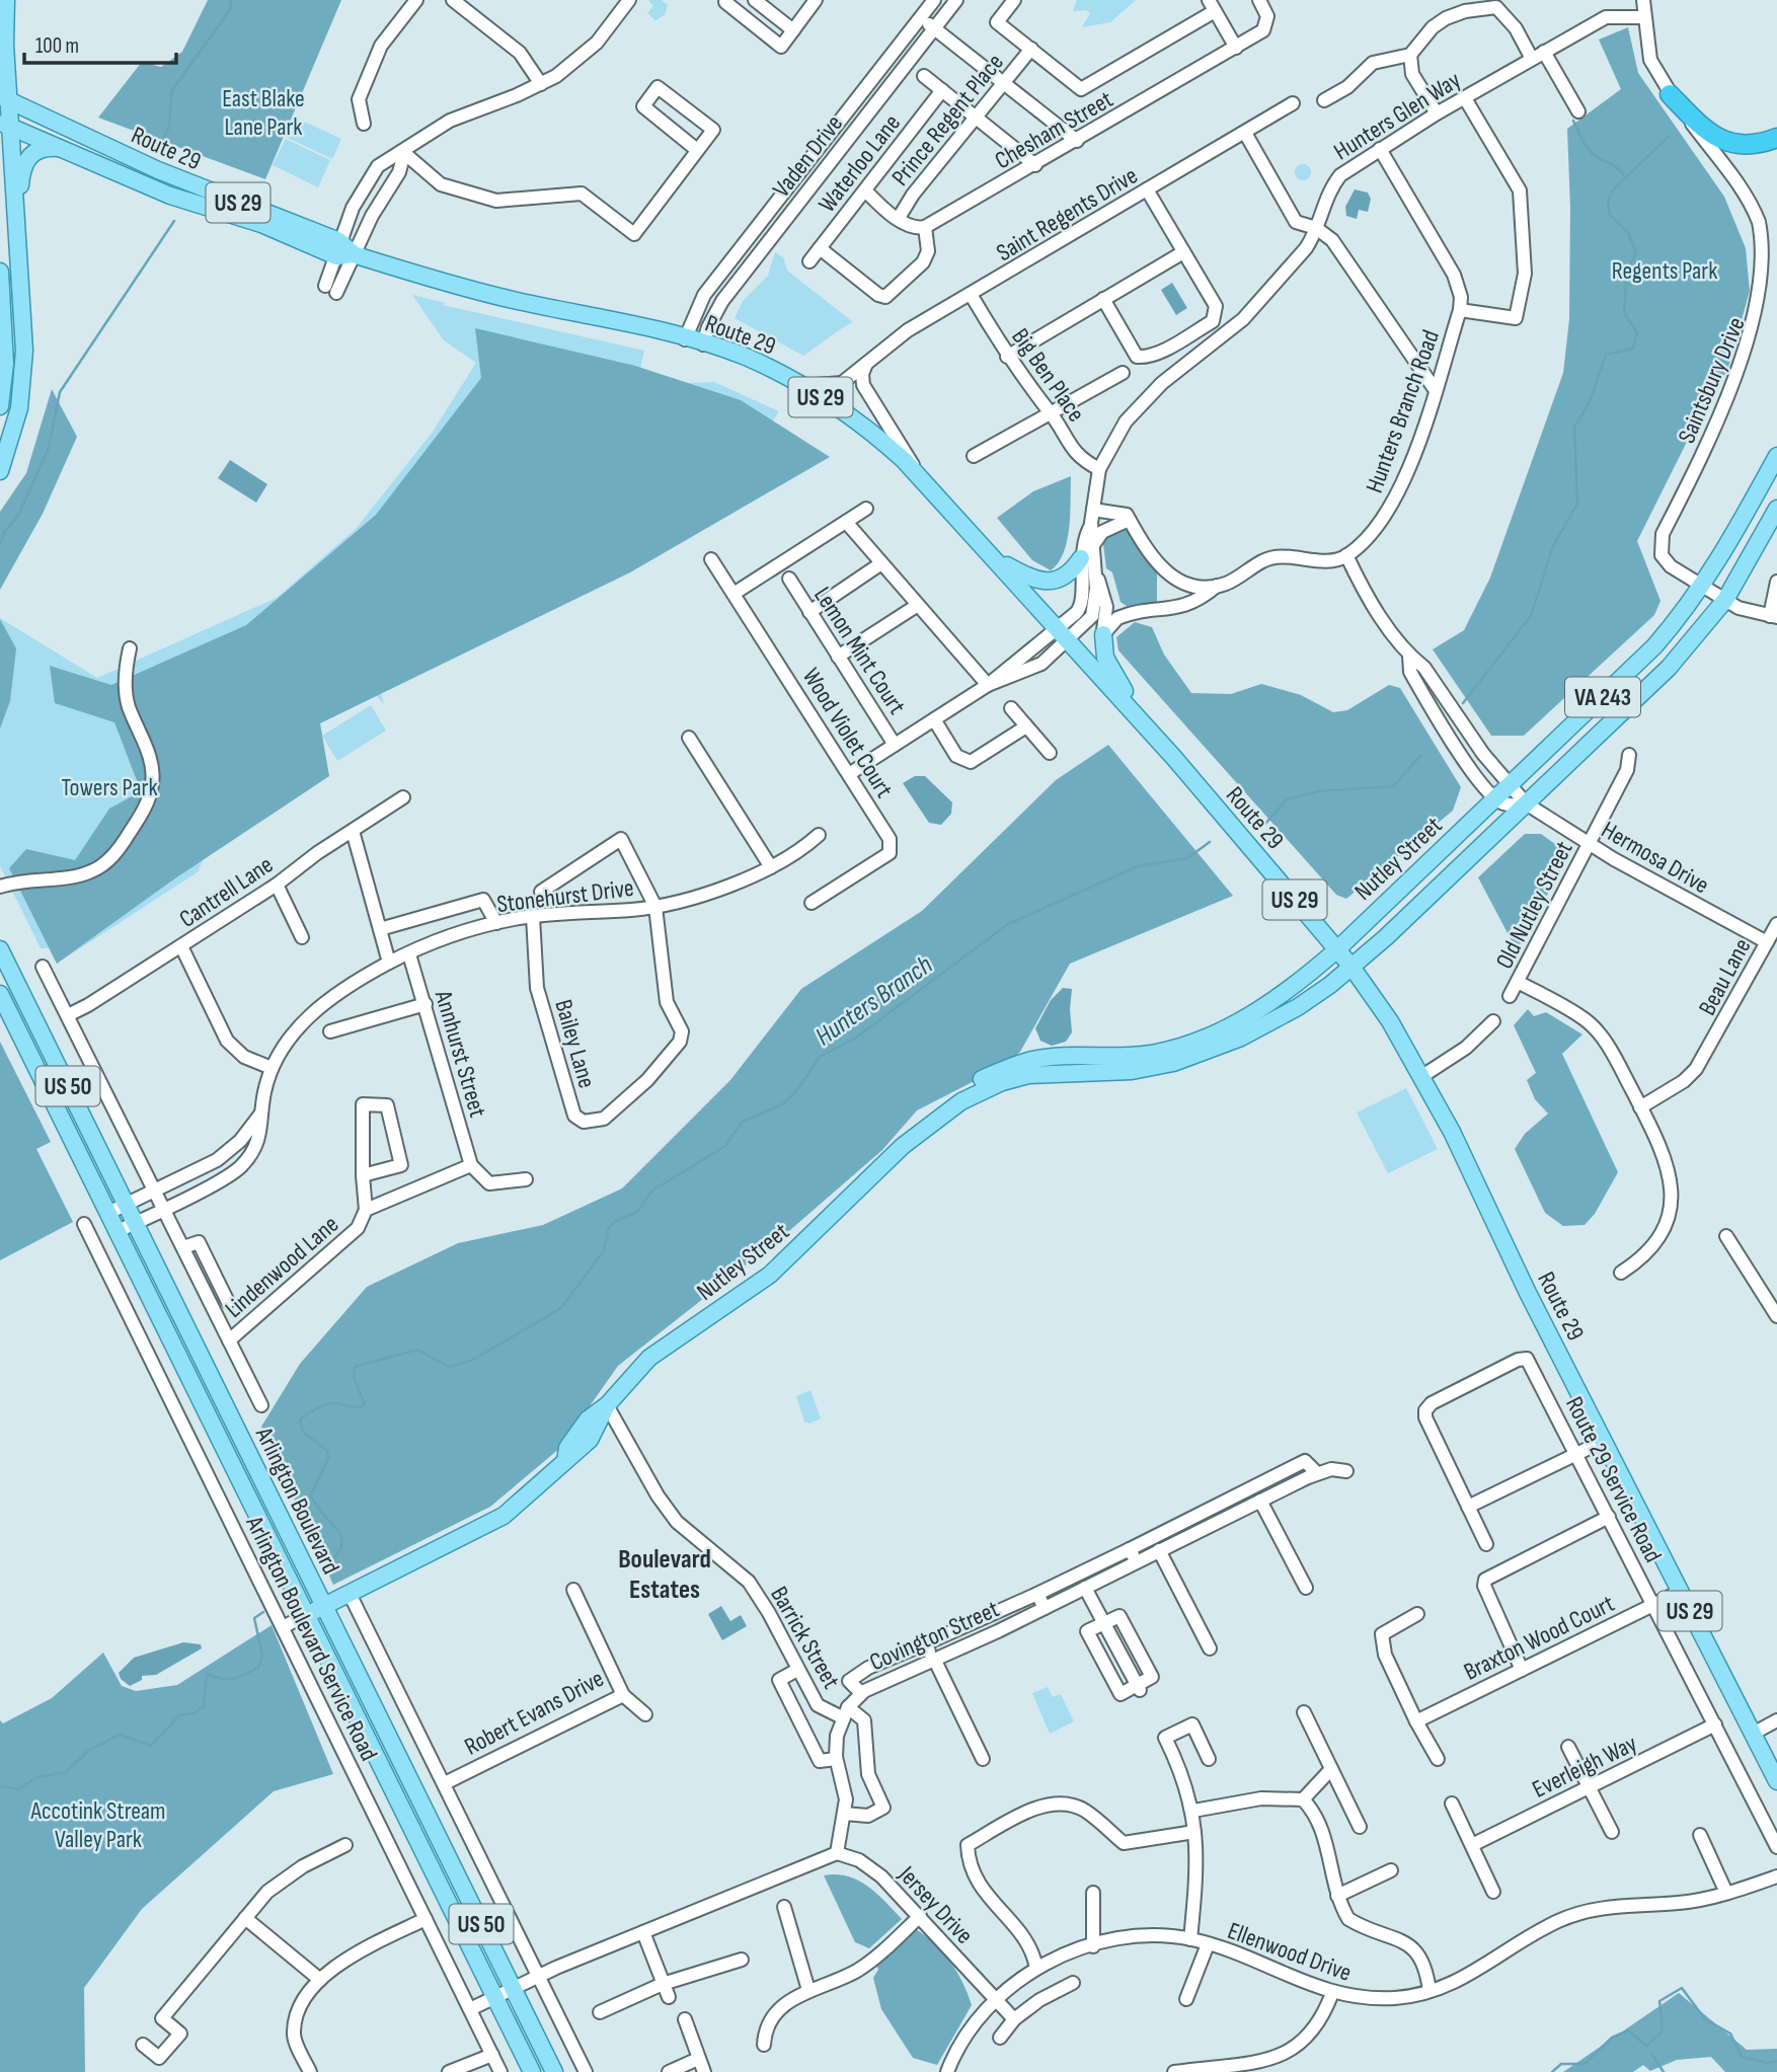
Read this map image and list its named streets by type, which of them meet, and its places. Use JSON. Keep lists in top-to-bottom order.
{
  "streets": {
    "main road": [
      "Route 29",
      "US 29",
      "VA 243",
      "Nutley Street",
      "US 50",
      "Arlington Boulevard"
    ],
    "street": [
      "Hunters Glen Way",
      "Prince Regent Place",
      "Chesham Street",
      "Vaden Drive",
      "Waterloo Lane",
      "Saint Regents Drive",
      "Big Ben Place",
      "Saintsbury Drive",
      "Hunters Branch Road",
      "Lemon Mint Court",
      "Wood Violet Court",
      "Hermosa Drive",
      "Cantrell Lane",
      "Stonehurst Drive",
      "Old Nutley Street",
      "Beau Lane",
      "Bailey Lane",
      "Annhurst Street",
      "Lindenwood Lane",
      "Route 29 Service Road",
      "Covington Street",
      "Barrick Street",
      "Braxton Wood Court",
      "Arlington Boulevard Service Road",
      "Robert Evans Drive",
      "Everleigh Way",
      "Jersey Drive",
      "Ellenwood Drive"
    ]
  },
  "crossings": [
    ["Hunters Glen Way", "Route 29"],
    ["Hunters Glen Way", "Big Ben Place"],
    ["Hunters Glen Way", "Saintsbury Drive"],
    ["Hunters Glen Way", "Hunters Branch Road"],
    ["Route 29", "Vaden Drive"],
    ["Route 29", "Saint Regents Drive"],
    ["Route 29", "Nutley Street"],
    ["Route 29", "Braxton Wood Court"],
    ["Saint Regents Drive", "Big Ben Place"],
    ["Saintsbury Drive", "Nutley Street"],
    ["Hunters Branch Road", "Hermosa Drive"],
    ["Hermosa Drive", "Nutley Street"],
    ["Hermosa Drive", "Old Nutley Street"],
    ["Hermosa Drive", "Beau Lane"],
    ["Nutley Street", "Arlington Boulevard"],
    ["Nutley Street", "Barrick Street"],
    ["Nutley Street", "Arlington Boulevard Service Road"],
    ["Stonehurst Drive", "Bailey Lane"],
    ["Stonehurst Drive", "Annhurst Street"],
    ["Stonehurst Drive", "Arlington Boulevard"],
    ["Annhurst Street", "Lindenwood Lane"],
    ["Route 29 Service Road", "Braxton Wood Court"],
    ["Route 29 Service Road", "Everleigh Way"],
    ["Covington Street", "Barrick Street"],
    ["Jersey Drive", "Ellenwood Drive"]
  ],
  "districts": ["Boulevard Estates"],
  "water": ["Hunters Branch"],
  "parks": [
    "East Blake Lane Park",
    "Regents Park",
    "Towers Park",
    "Accotink Stream Valley Park"
  ],
  "scale_bar": "100 m"
}
